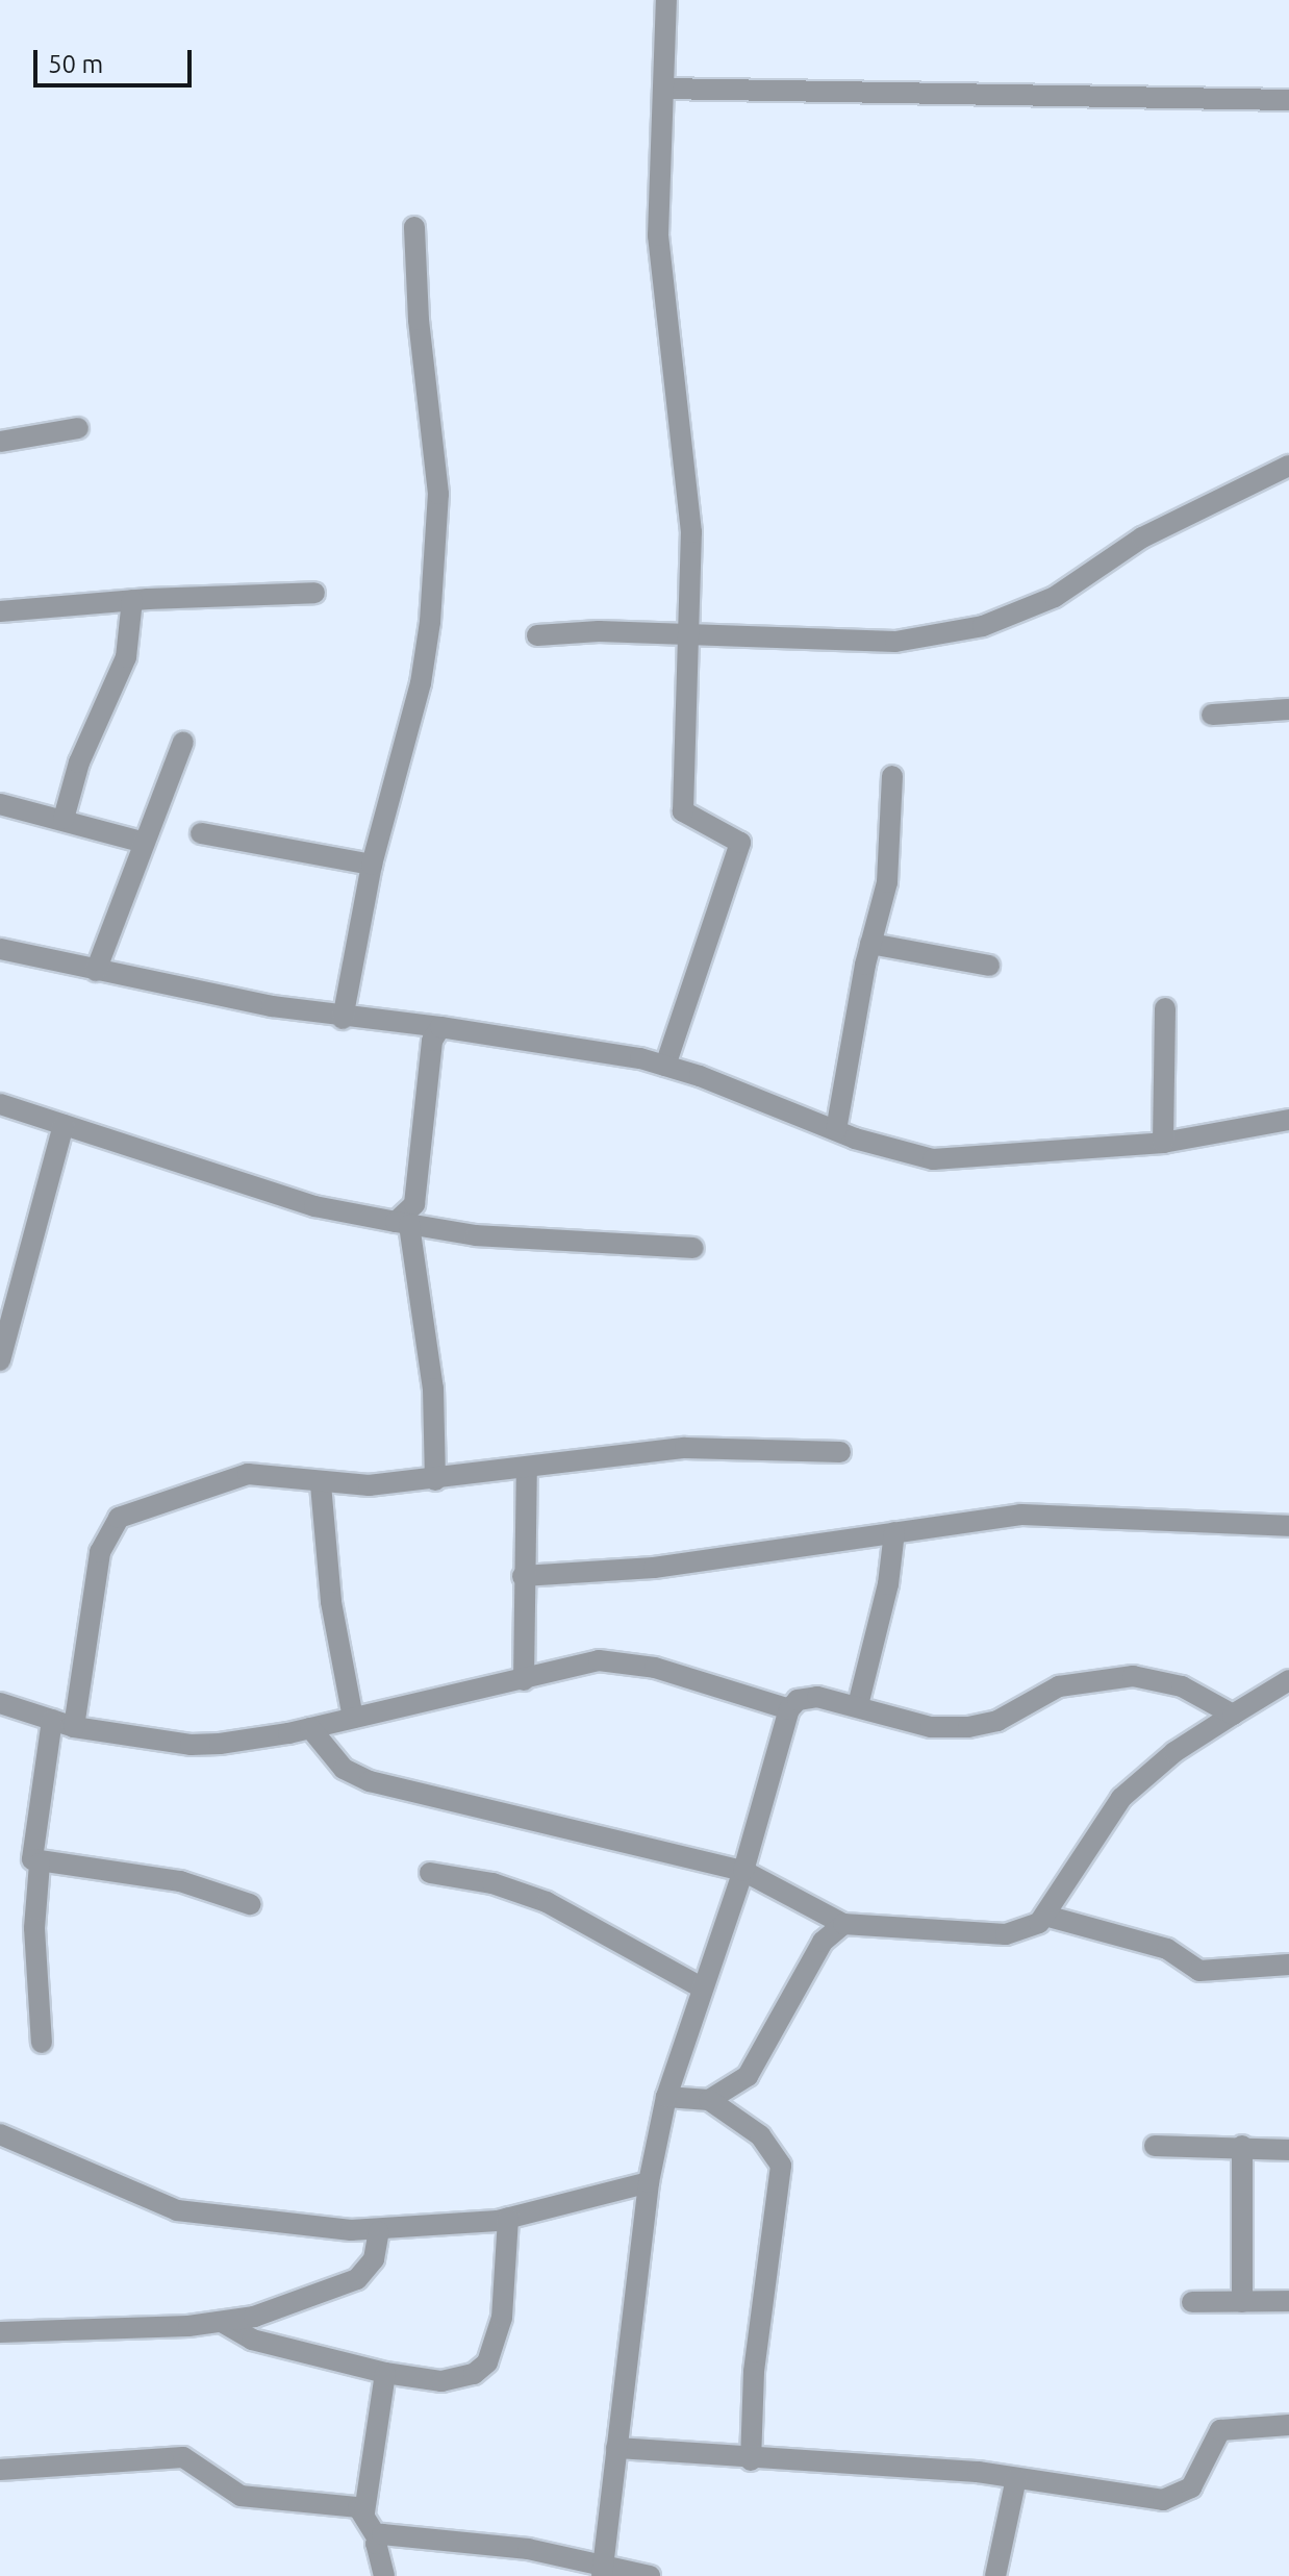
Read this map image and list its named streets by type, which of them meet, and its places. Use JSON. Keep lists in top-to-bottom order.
{
  "scale_bar": "50 m"
}
